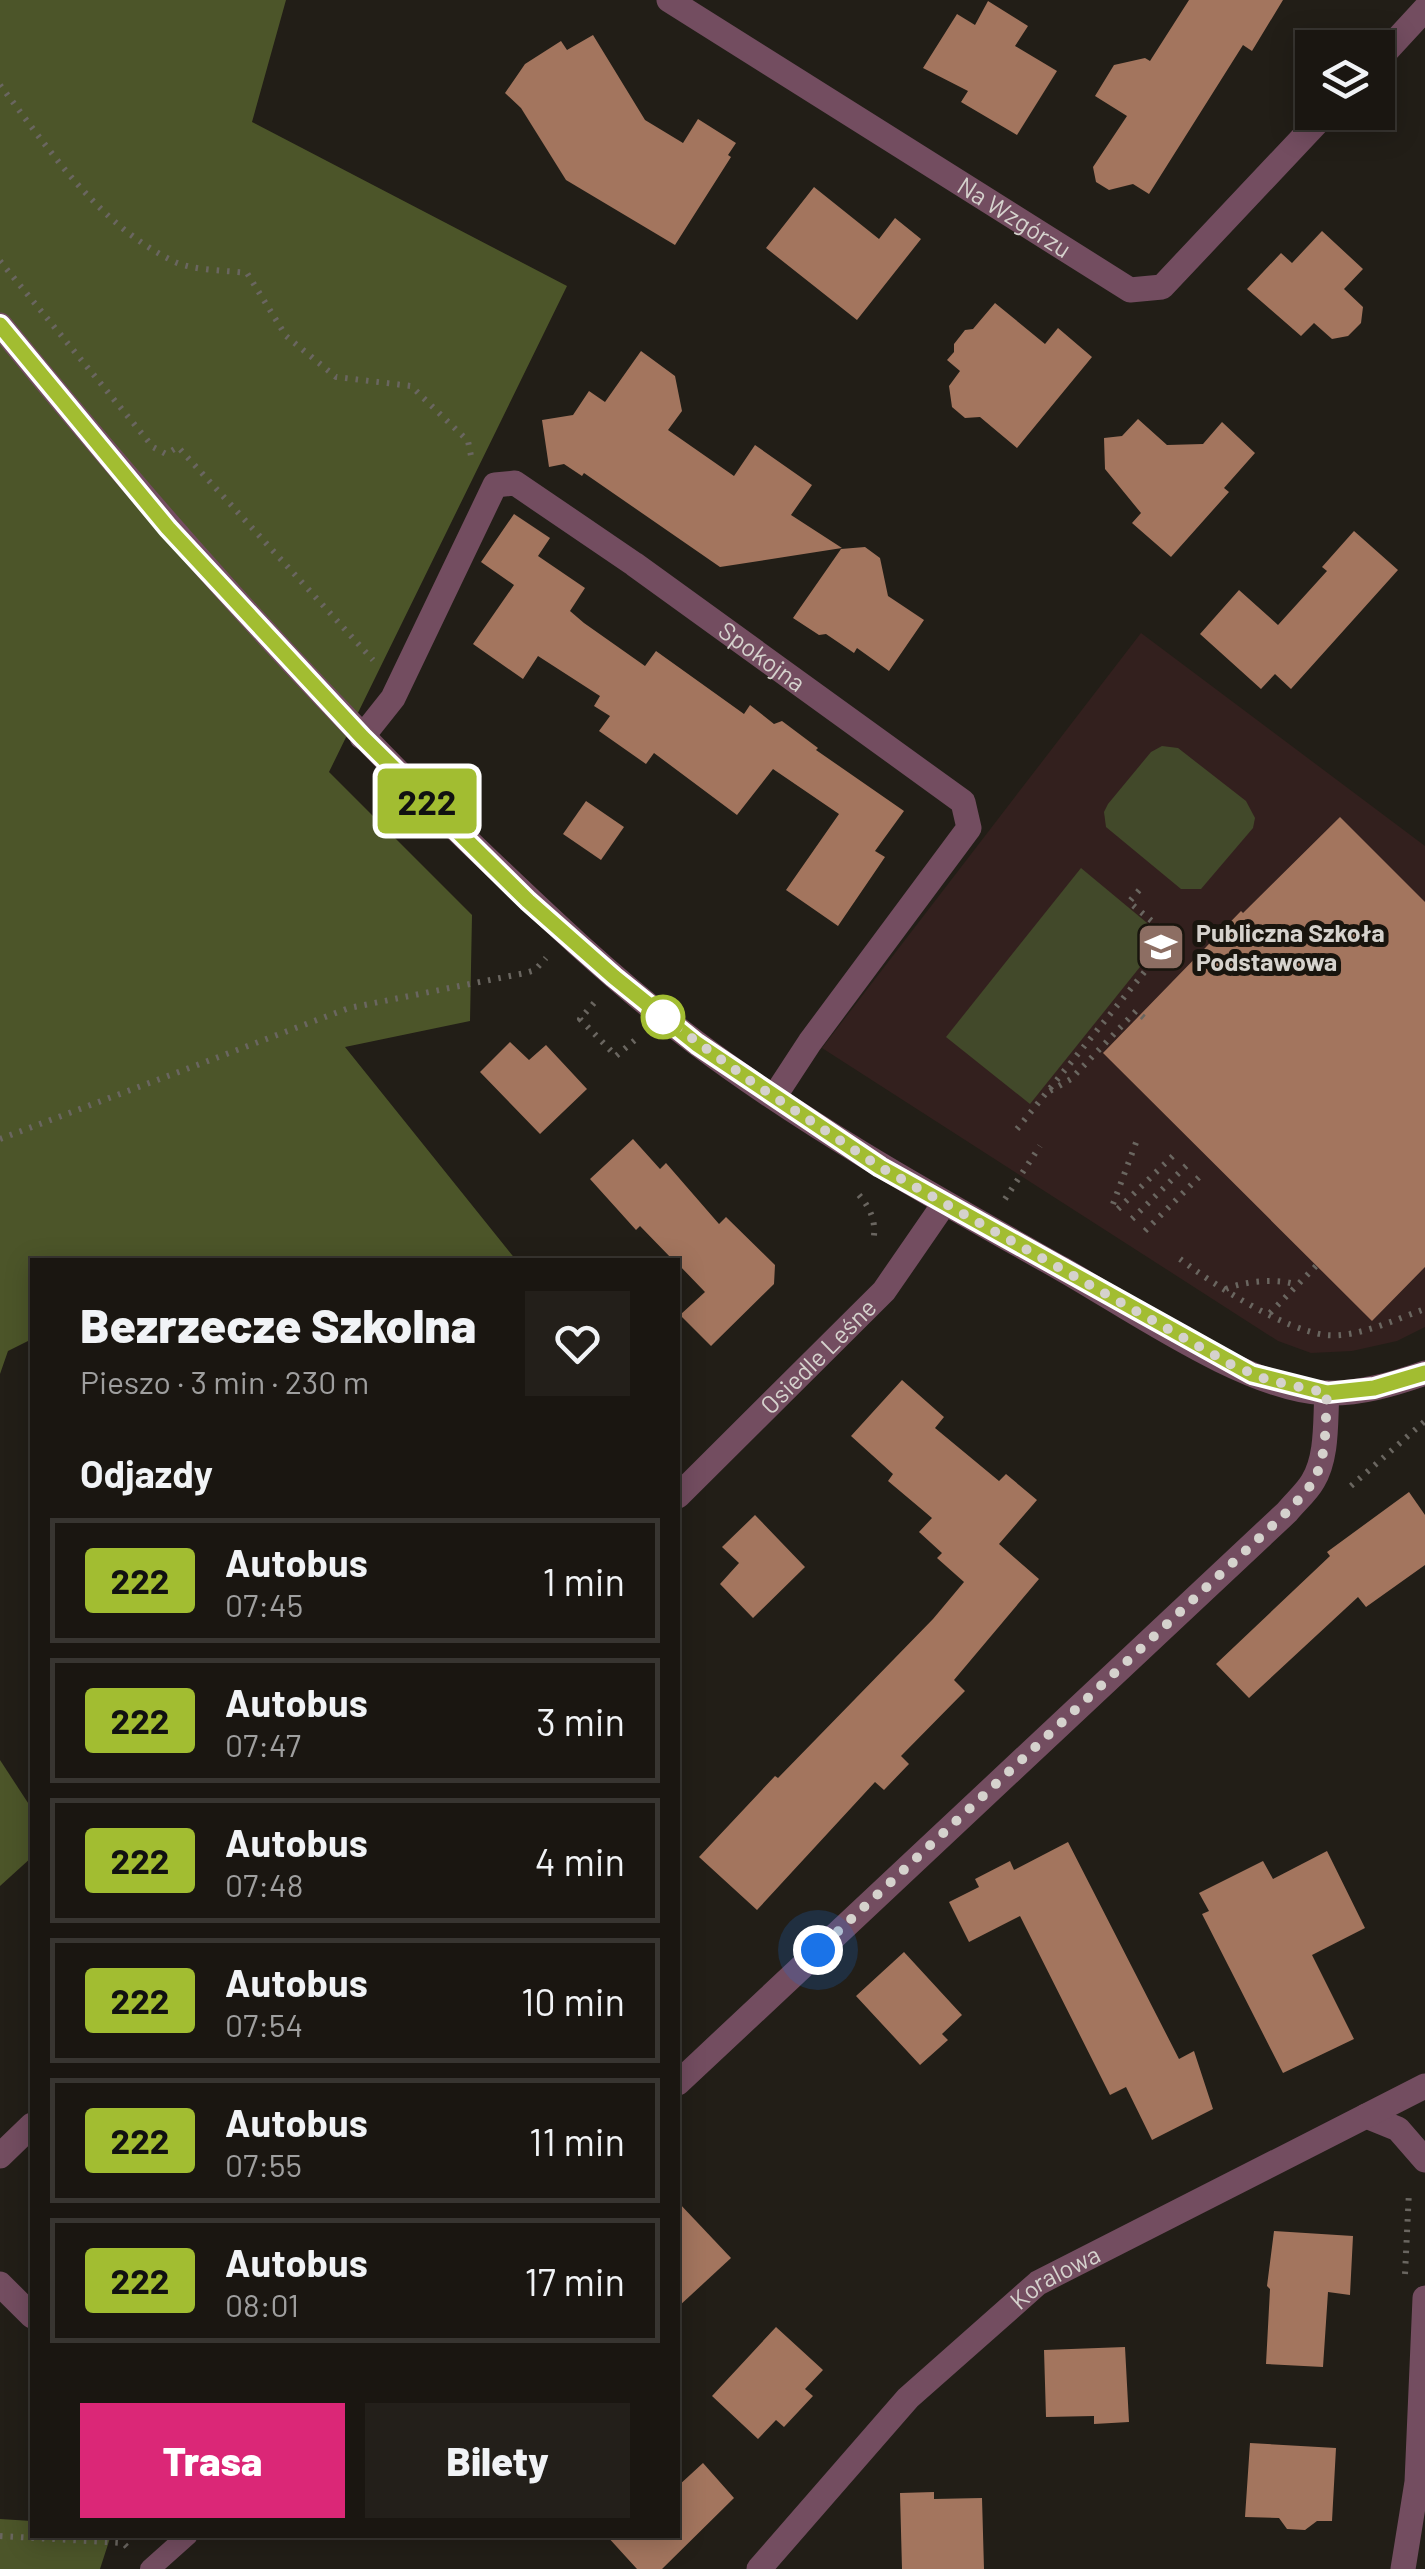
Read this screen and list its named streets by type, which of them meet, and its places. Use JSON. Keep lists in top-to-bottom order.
{
  "streets": {
    "street": [
      "Na Wzgórzu",
      "Spokojna",
      "Osiedle Leśne",
      "Koralowa"
    ]
  },
  "places": {
    "school or university": ["Publiczna Szkoła Podstawowa"]
  },
  "lines": ["bus line 222"],
  "page": {
    "on_map": "222",
    "heading": [
      ["Bezrzecze Szkolna", "Pieszo · 3 min · 230 m"],
      "Odjazdy"
    ],
    "list": [
      {
        "mark": "222",
        "name": "Autobus",
        "note": "07:45",
        "value": "1 min"
      },
      {
        "mark": "222",
        "name": "Autobus",
        "note": "07:47",
        "value": "3 min"
      },
      {
        "mark": "222",
        "name": "Autobus",
        "note": "07:48",
        "value": "4 min"
      },
      {
        "mark": "222",
        "name": "Autobus",
        "note": "07:54",
        "value": "10 min"
      },
      {
        "mark": "222",
        "name": "Autobus",
        "note": "07:55",
        "value": "11 min"
      },
      {
        "mark": "222",
        "name": "Autobus",
        "note": "08:01",
        "value": "17 min"
      }
    ],
    "buttons": ["Trasa", "Bilety"]
  }
}
